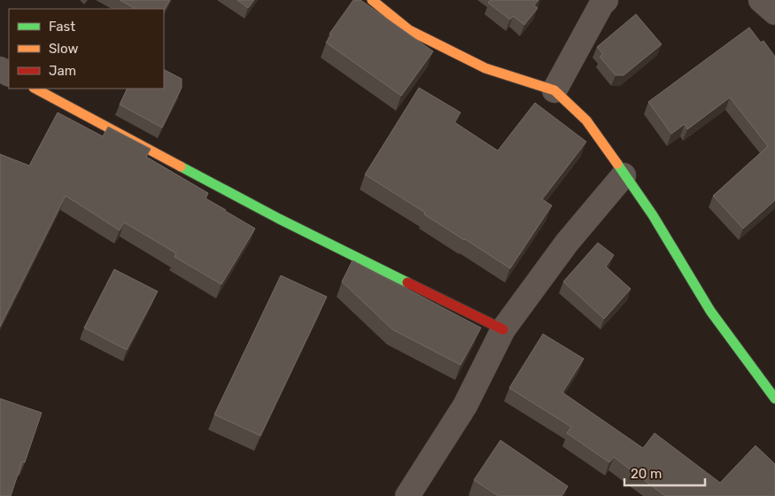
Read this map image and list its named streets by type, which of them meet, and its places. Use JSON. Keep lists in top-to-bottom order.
{
  "legend": ["Fast", "Slow", "Jam"],
  "scale_bar": "20 m"
}
